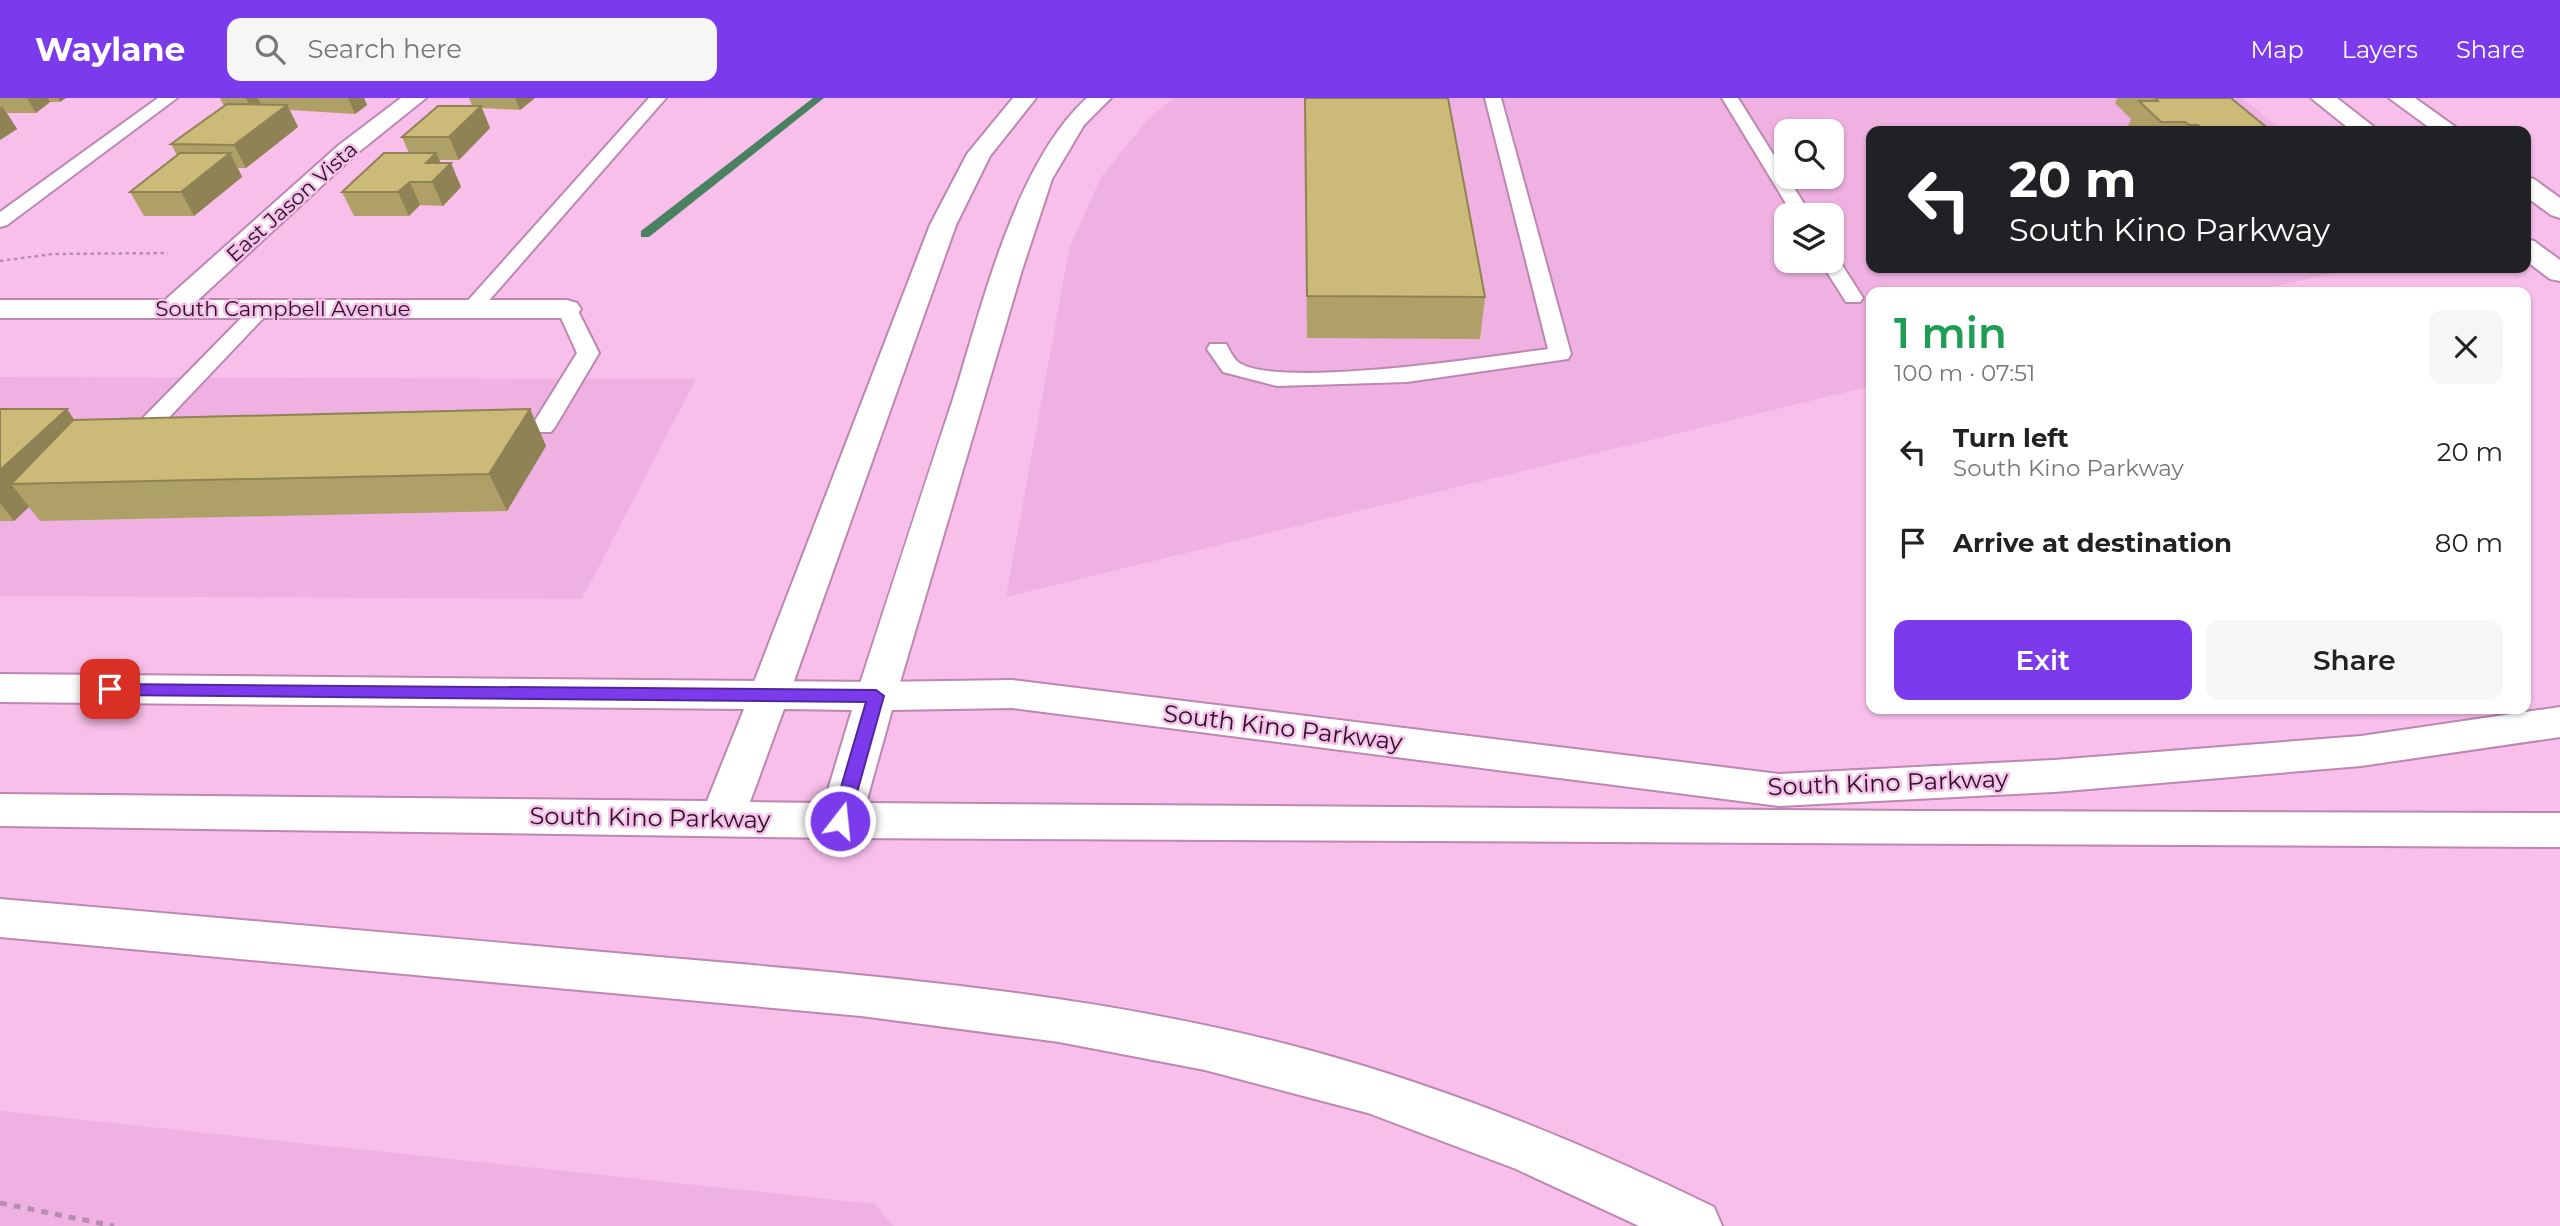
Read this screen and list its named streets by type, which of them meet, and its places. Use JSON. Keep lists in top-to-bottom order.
{
  "streets": {
    "main road": ["East Jason Vista", "South Campbell Avenue", "South Kino Parkway"]
  },
  "crossings": [
    ["East Jason Vista", "South Campbell Avenue"]
  ],
  "page": {
    "header": "Waylane",
    "search": "Search here",
    "nav": ["Map", "Layers", "Share"],
    "turn": ["20 m", "South Kino Parkway"],
    "heading": ["1 min", "100 m · 07:51"],
    "list": [
      {
        "name": "Turn left",
        "note": "South Kino Parkway",
        "value": "20 m"
      },
      {
        "name": "Arrive at destination",
        "value": "80 m"
      }
    ],
    "buttons": ["Exit", "Share"]
  }
}
